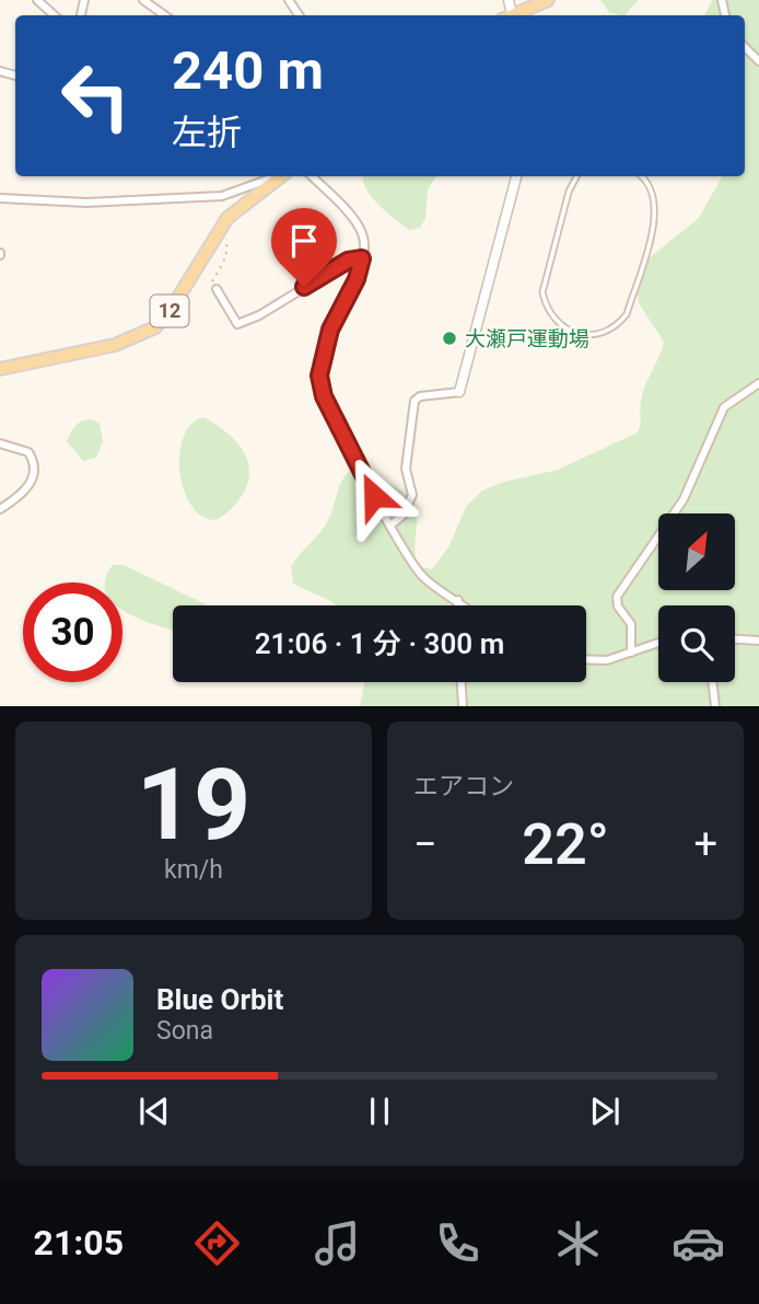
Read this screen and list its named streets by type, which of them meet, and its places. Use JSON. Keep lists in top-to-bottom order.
{
  "streets": {
    "main road": ["12"]
  },
  "places": ["大瀬戸運動場"],
  "north": "top right",
  "page": {
    "turn": ["240 m", "左折"],
    "limit": "30",
    "trip": "21:06 · 1 分 · 300 m",
    "tile": [
      ["19", "km/h"],
      "エアコン"
    ],
    "heat": ["−", "22°", "+"],
    "song": ["Blue Orbit", "Sona"],
    "tabs": "21:05"
  }
}
